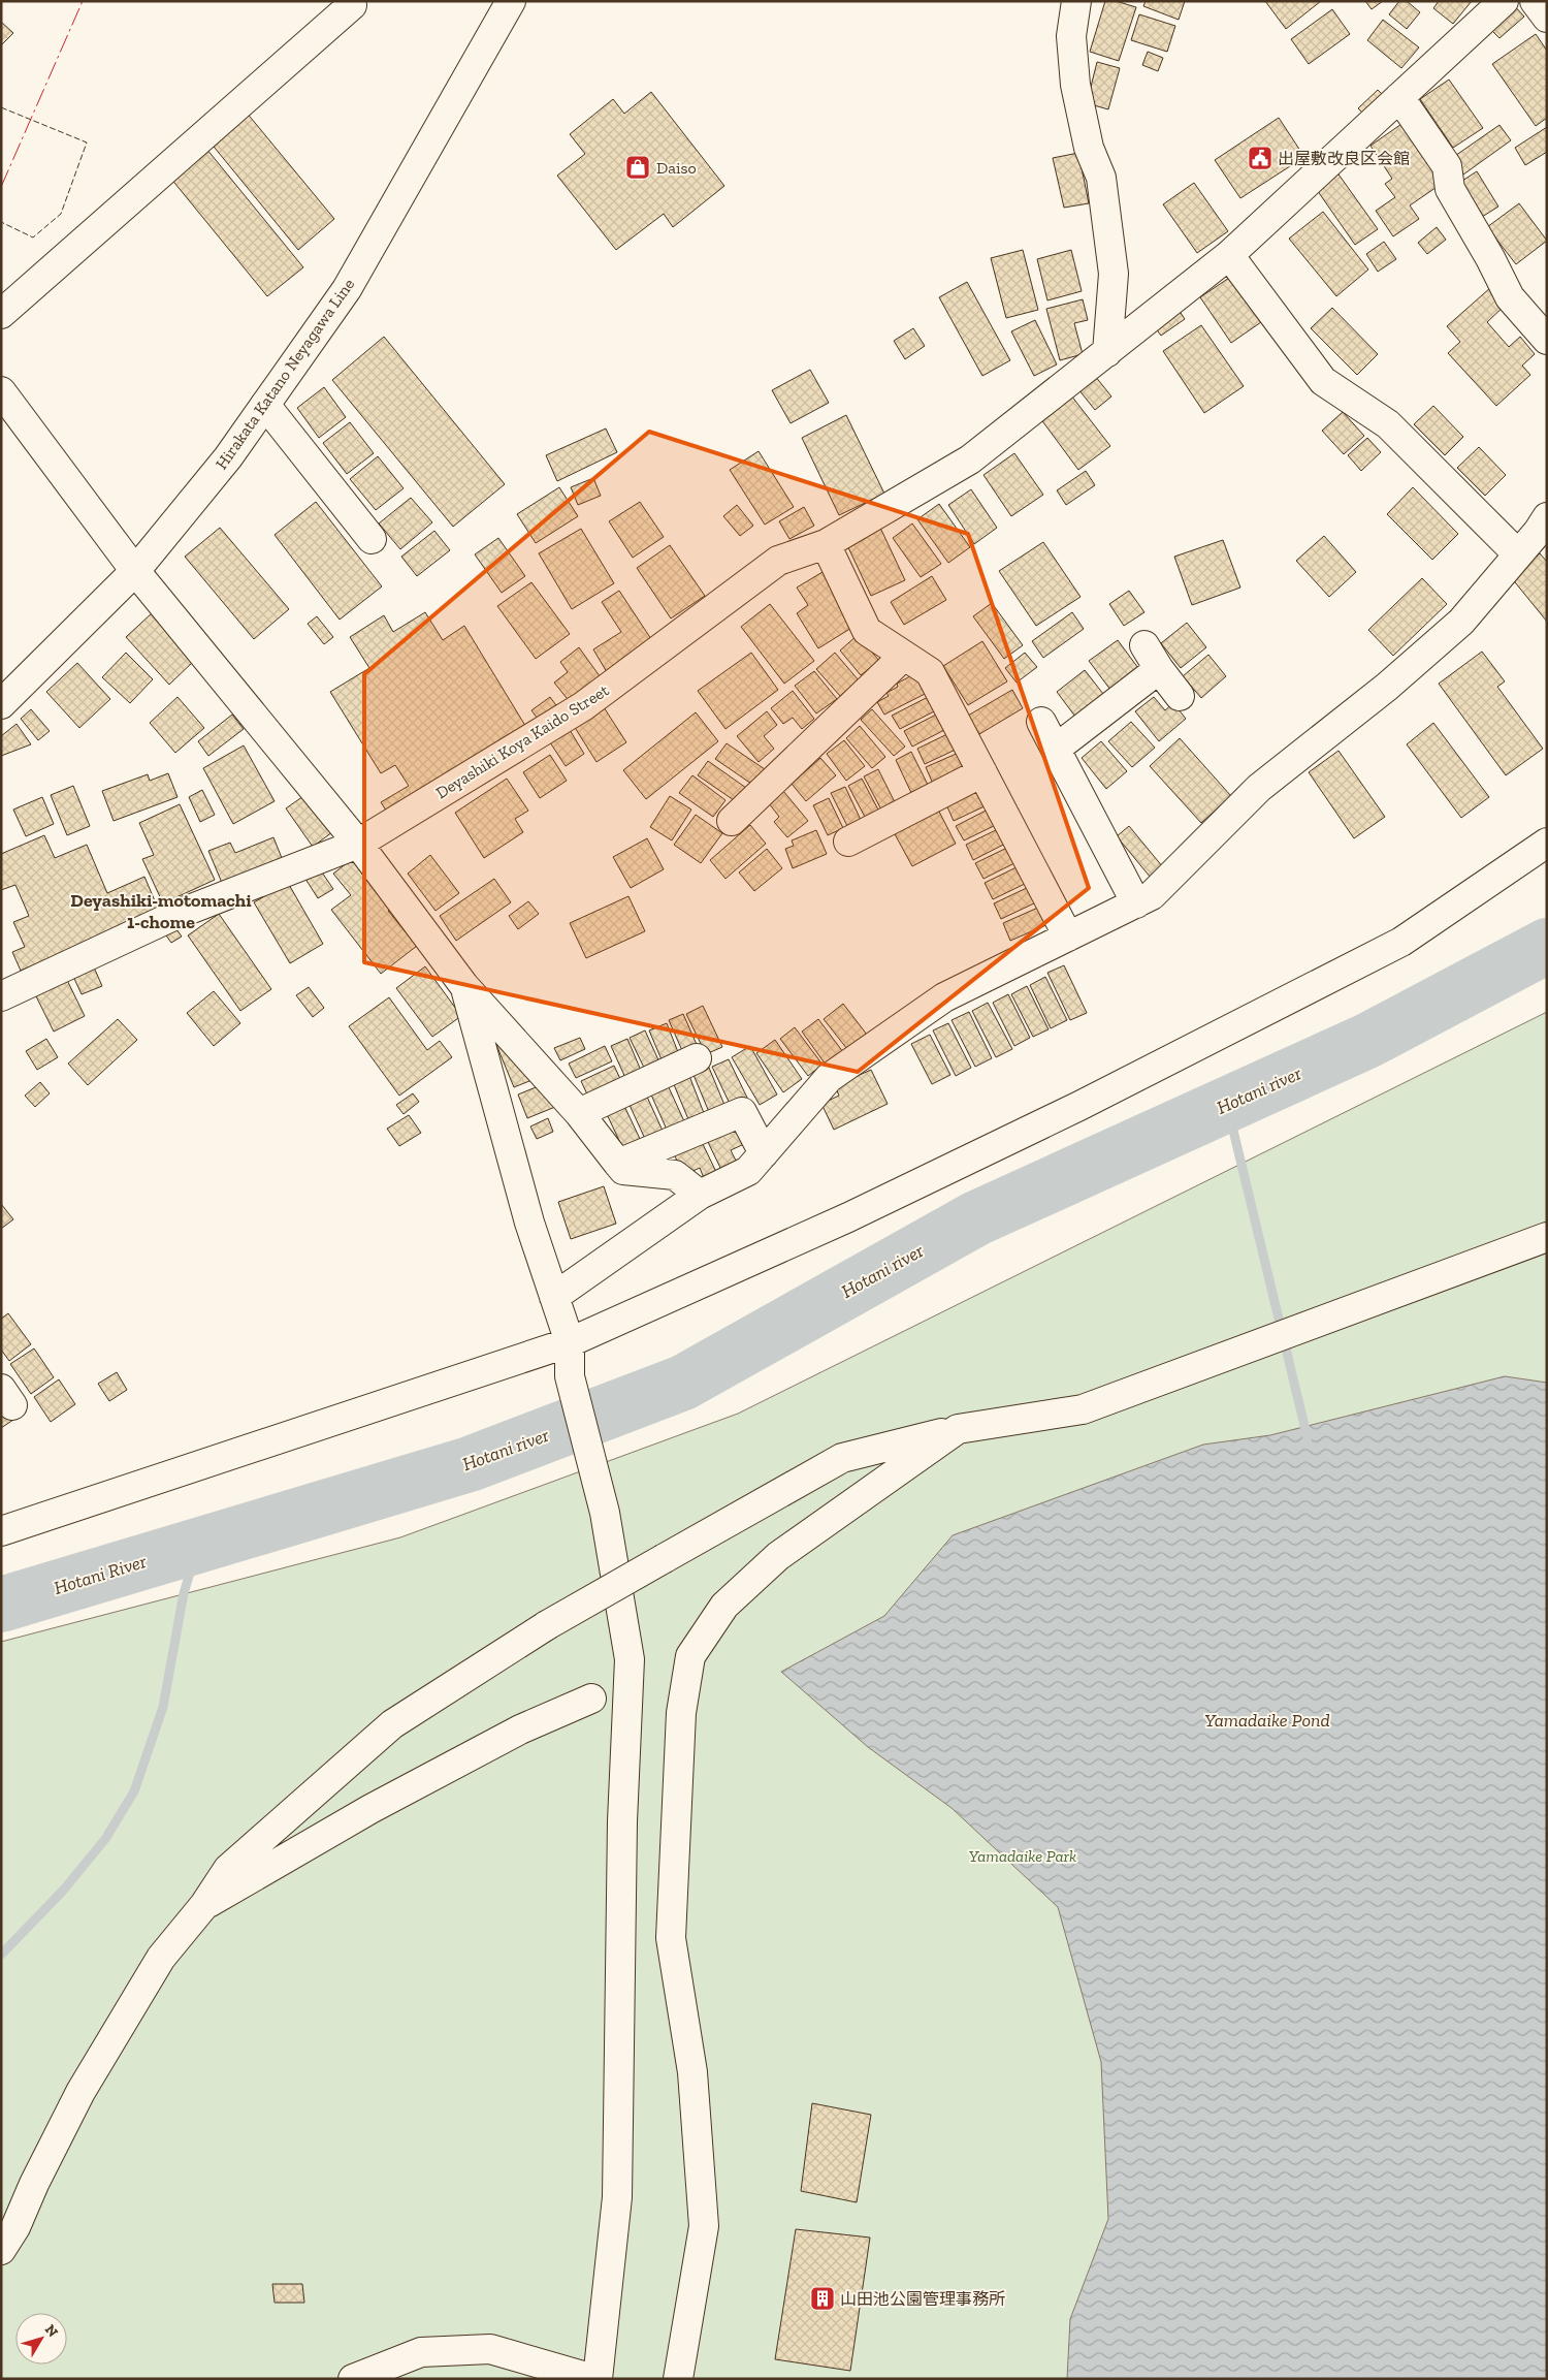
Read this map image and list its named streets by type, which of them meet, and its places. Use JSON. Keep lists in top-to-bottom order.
{
  "streets": {
    "street": ["Hirakata Katano Neyagawa Line", "Deyashiki Koya Kaido Street"]
  },
  "districts": ["Deyashiki-motomachi 1-chome"],
  "water": ["Hotani river", "Hotani River", "Yamadaike Pond"],
  "parks": ["Yamadaike Park"],
  "places": {
    "public building": ["出屋敷改良区会館"],
    "shop": ["Daiso"],
    "building": ["山田池公園管理事務所"]
  },
  "north": "top right"
}
